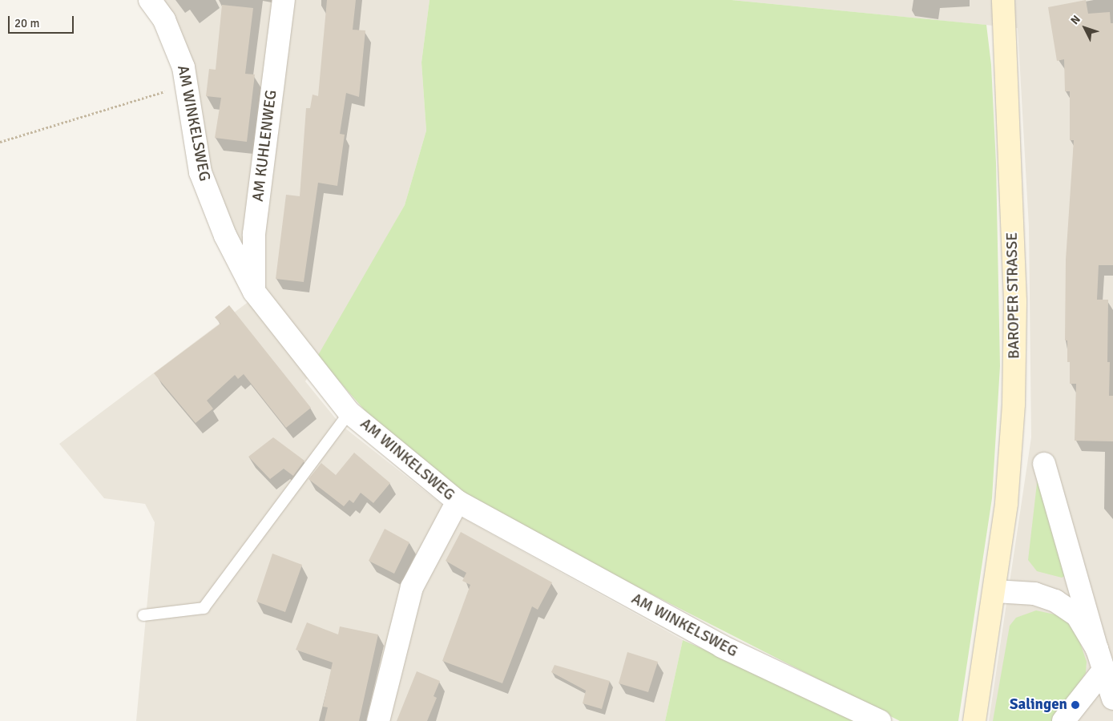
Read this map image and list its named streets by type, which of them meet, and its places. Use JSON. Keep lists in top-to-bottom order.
{
  "streets": {
    "main road": ["BAROPER STRASSE"],
    "street": ["AM WINKELSWEG", "AM KUHLENWEG"]
  },
  "crossings": [
    ["AM WINKELSWEG", "AM KUHLENWEG"]
  ],
  "places": ["Salingen"],
  "scale_bar": "20 m",
  "north": "top left"
}
